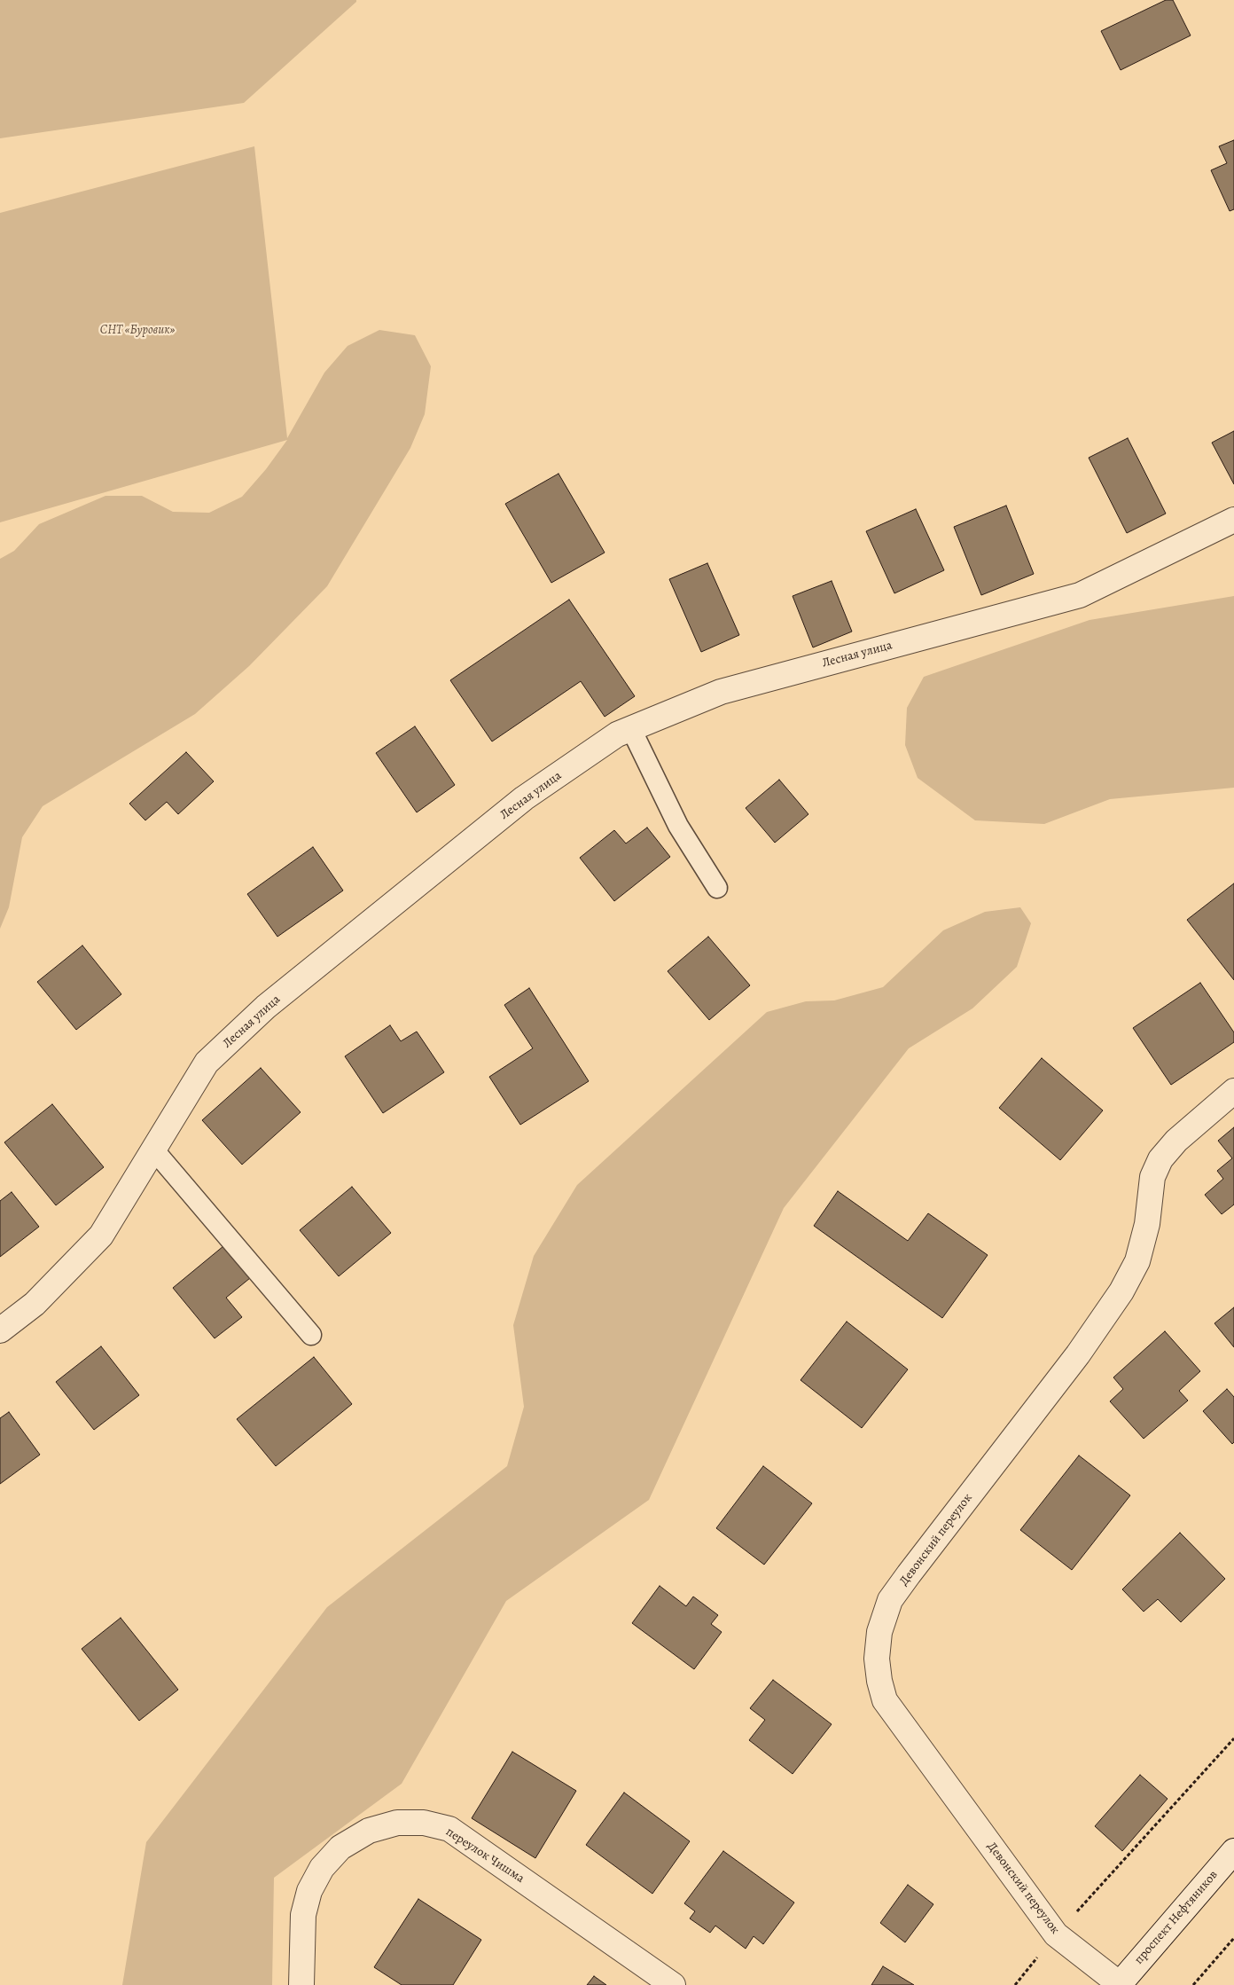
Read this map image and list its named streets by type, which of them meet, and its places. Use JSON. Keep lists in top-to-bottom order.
{
  "streets": {
    "street": [
      "Лесная улица",
      "Девонский переулок",
      "переулок Чишма",
      "проспект Нефтяников"
    ]
  },
  "crossings": [
    ["Девонский переулок", "проспект Нефтяников"]
  ],
  "parks": ["СНТ «Буровик»"]
}
